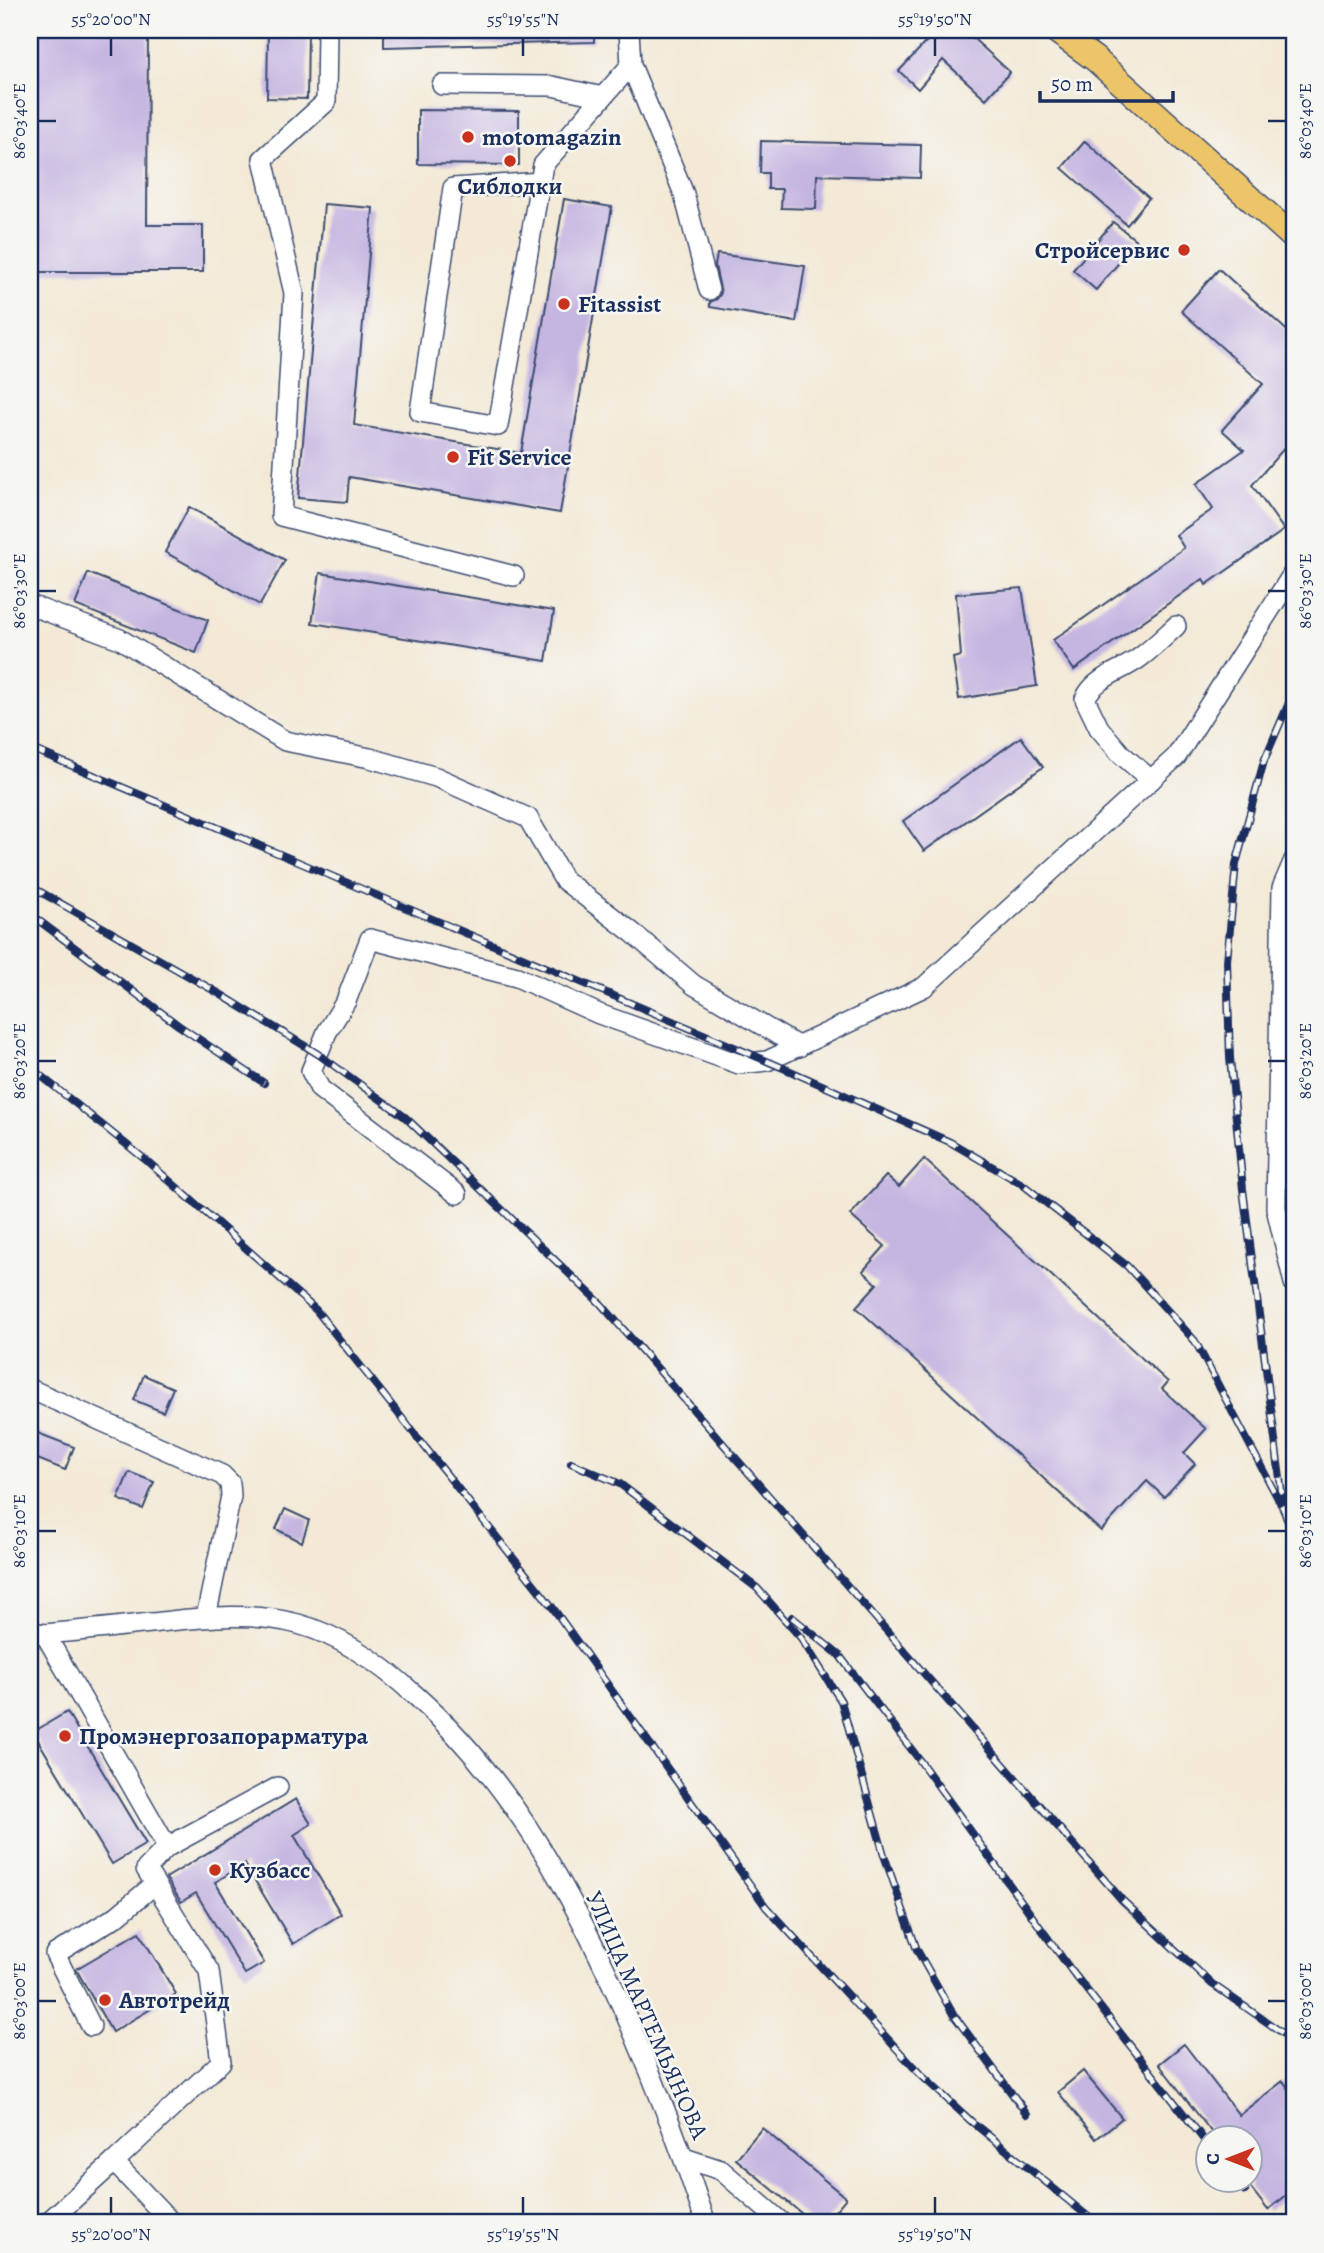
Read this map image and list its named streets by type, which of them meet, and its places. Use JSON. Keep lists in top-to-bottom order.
{
  "streets": {
    "street": ["УЛИЦА МАРТЕМЬЯНОВА"]
  },
  "places": [
    "motomagazin",
    "Сиблодки",
    "Стройсервис",
    "Fitassist",
    "Fit Service",
    "Промэнергозапорарматура",
    "Кузбасс",
    "Автотрейд"
  ],
  "scale_bar": "50 m",
  "north": "left",
  "coordinates": [
    "55°20'00\"N",
    "55°19'55\"N",
    "55°19'50\"N",
    "86°03'40\"E",
    "86°03'30\"E",
    "86°03'20\"E",
    "86°03'10\"E",
    "86°03'00\"E"
  ]
}
